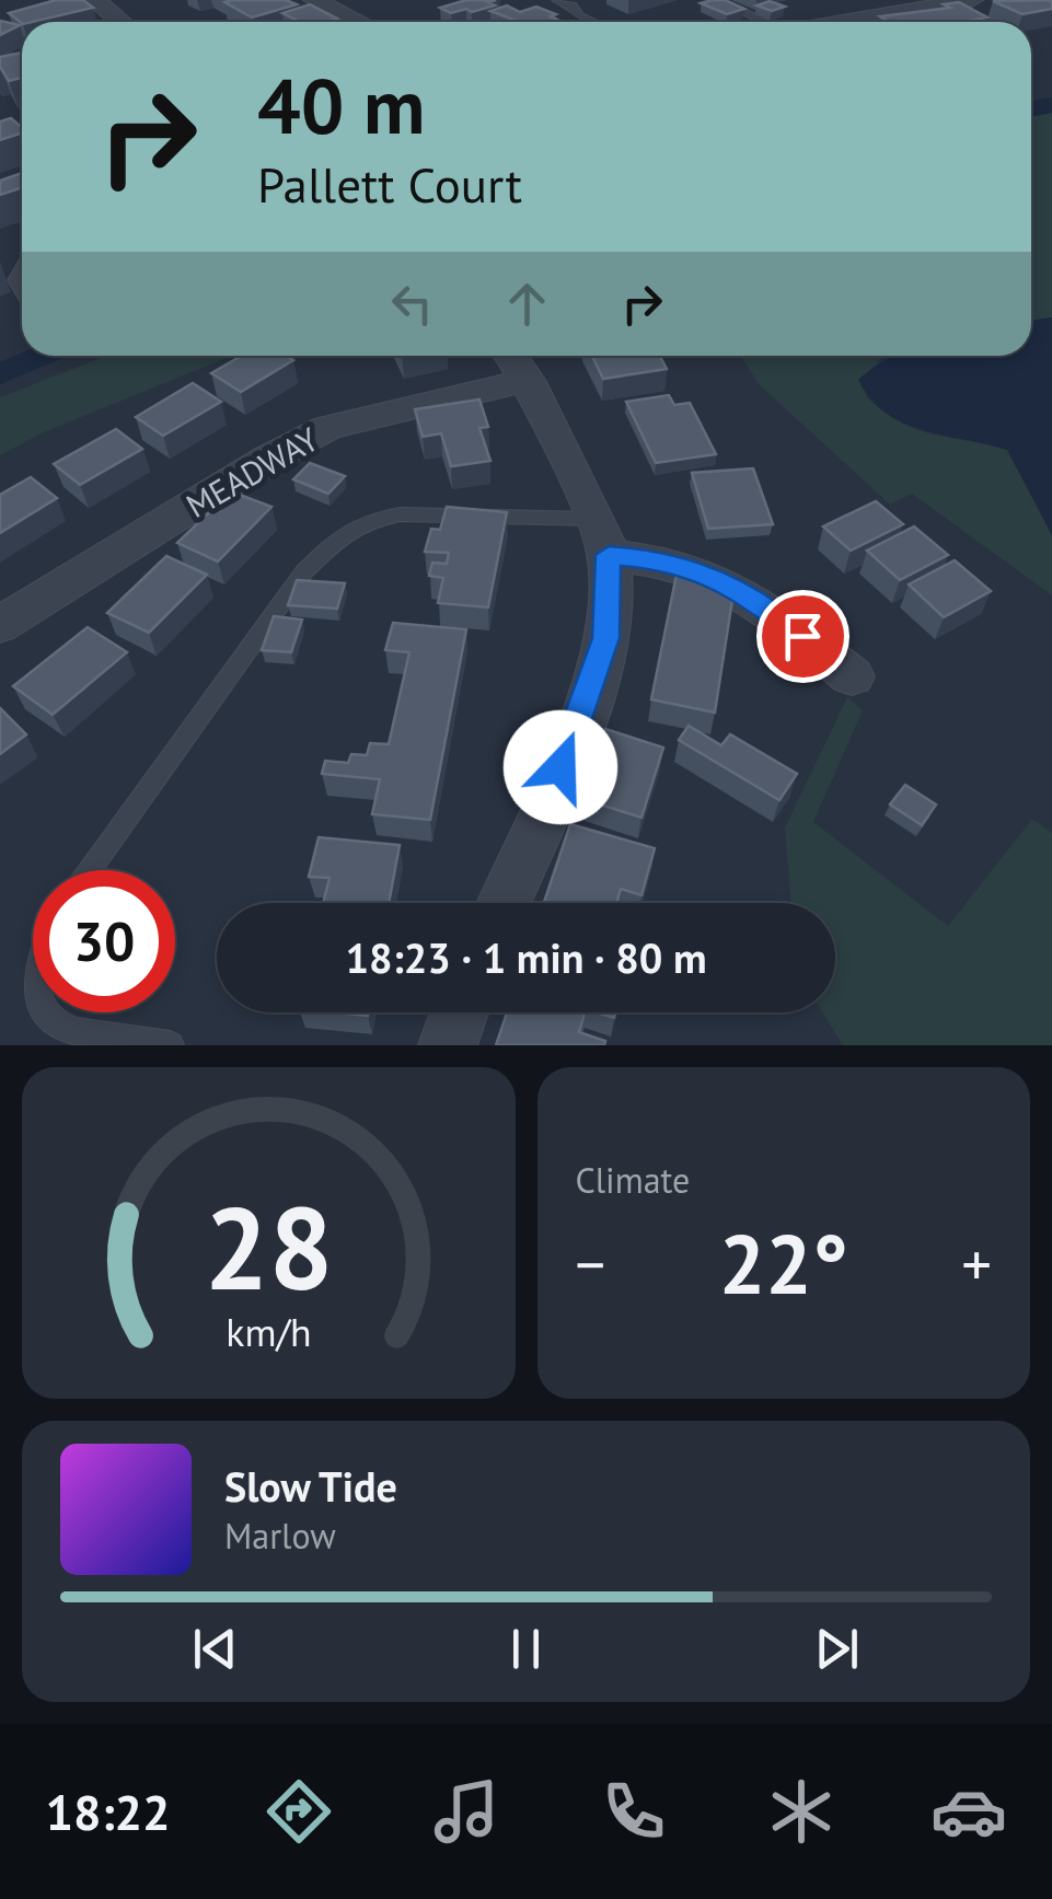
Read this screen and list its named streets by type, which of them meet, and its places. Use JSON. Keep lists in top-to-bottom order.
{
  "streets": {
    "street": ["MEADWAY"]
  },
  "page": {
    "turn": ["40 m", "Pallett Court"],
    "limit": "30",
    "trip": "18:23 · 1 min · 80 m",
    "tile": "Climate",
    "heat": ["−", "22°", "+"],
    "song": ["Slow Tide", "Marlow"],
    "tabs": "18:22",
    "gauge": ["28", "km/h"]
  }
}
